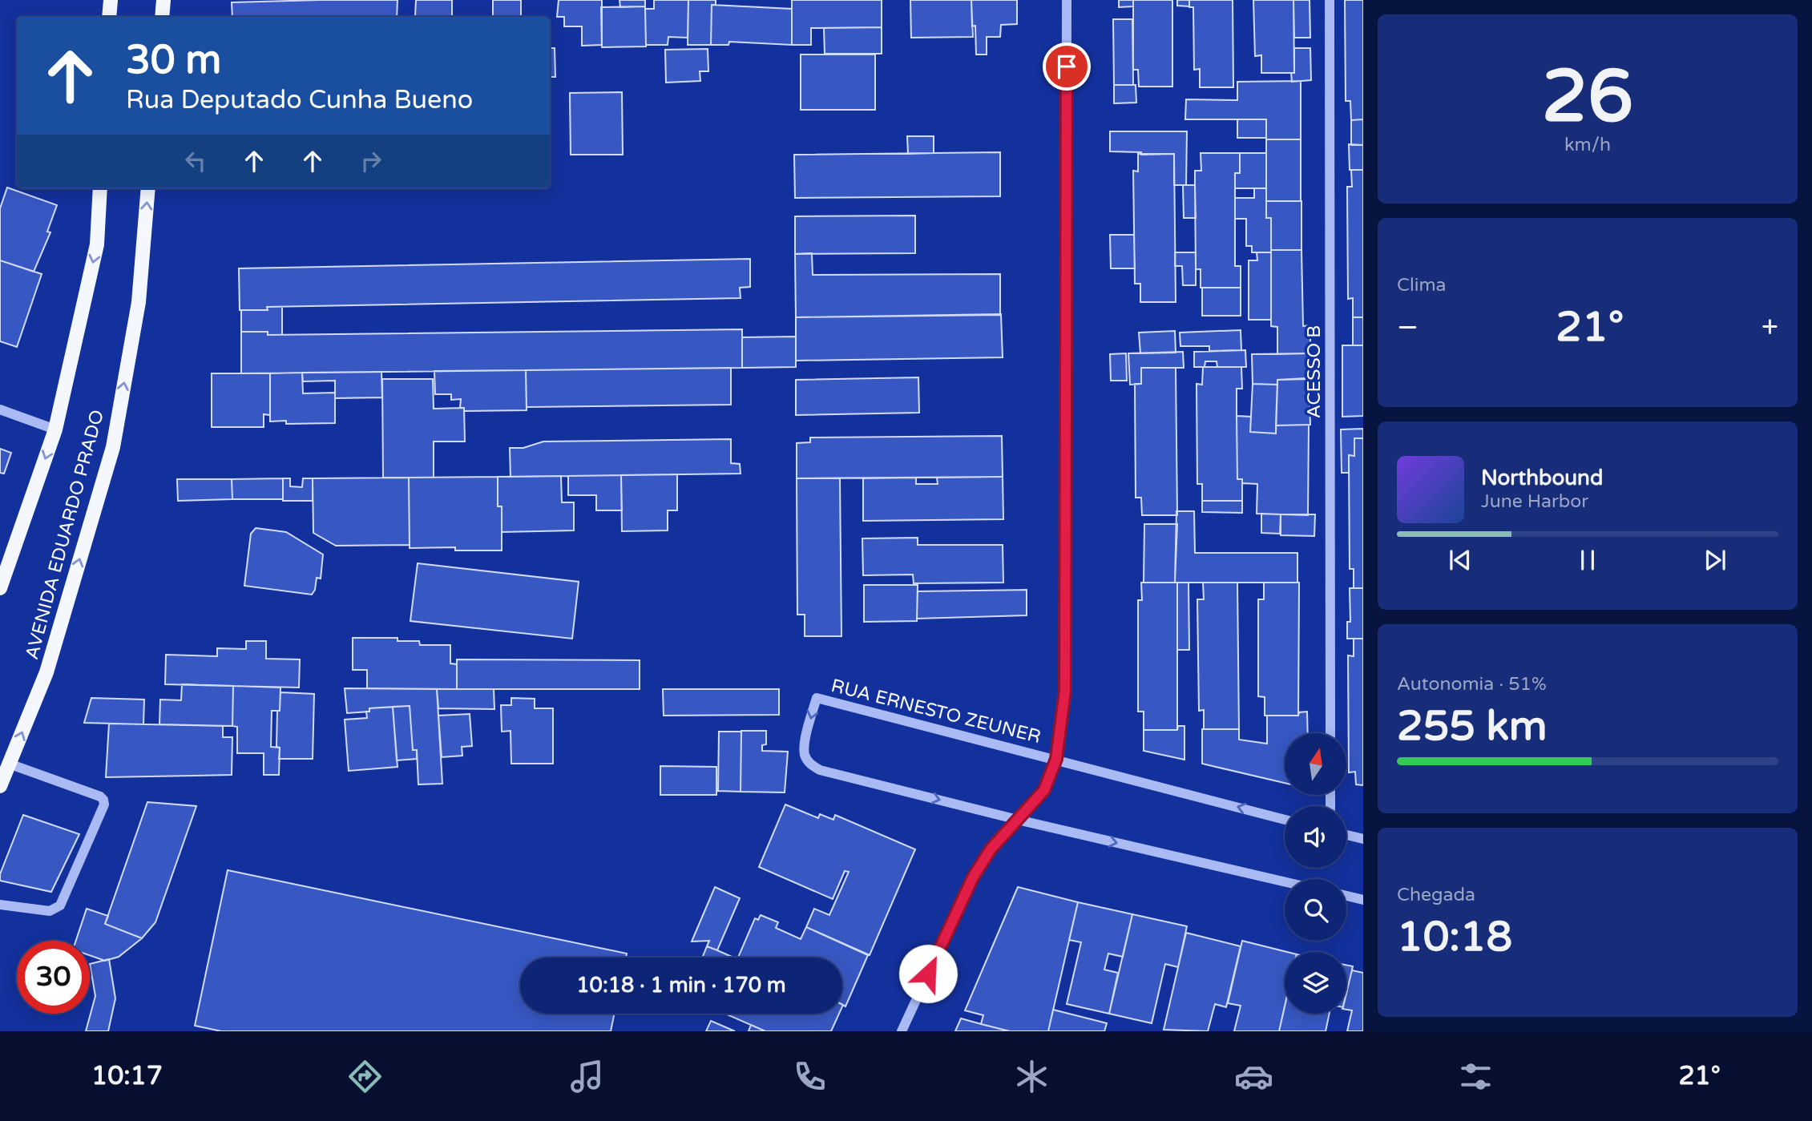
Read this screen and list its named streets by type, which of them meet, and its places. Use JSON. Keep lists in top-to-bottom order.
{
  "streets": {
    "main road": ["AVENIDA EDUARDO PRADO"],
    "street": ["ACESSO B", "RUA ERNESTO ZEUNER"]
  },
  "north": "top",
  "page": {
    "tile": [
      ["26", "km/h"],
      "Clima",
      ["Autonomia · 51%", "255 km"],
      ["Chegada", "10:18"]
    ],
    "turn": ["30 m", "Rua Deputado Cunha Bueno"],
    "heat": ["−", "21°", "+"],
    "song": ["Northbound", "June Harbor"],
    "limit": "30",
    "trip": "10:18 · 1 min · 170 m",
    "tabs": ["10:17", "21°"]
  }
}
